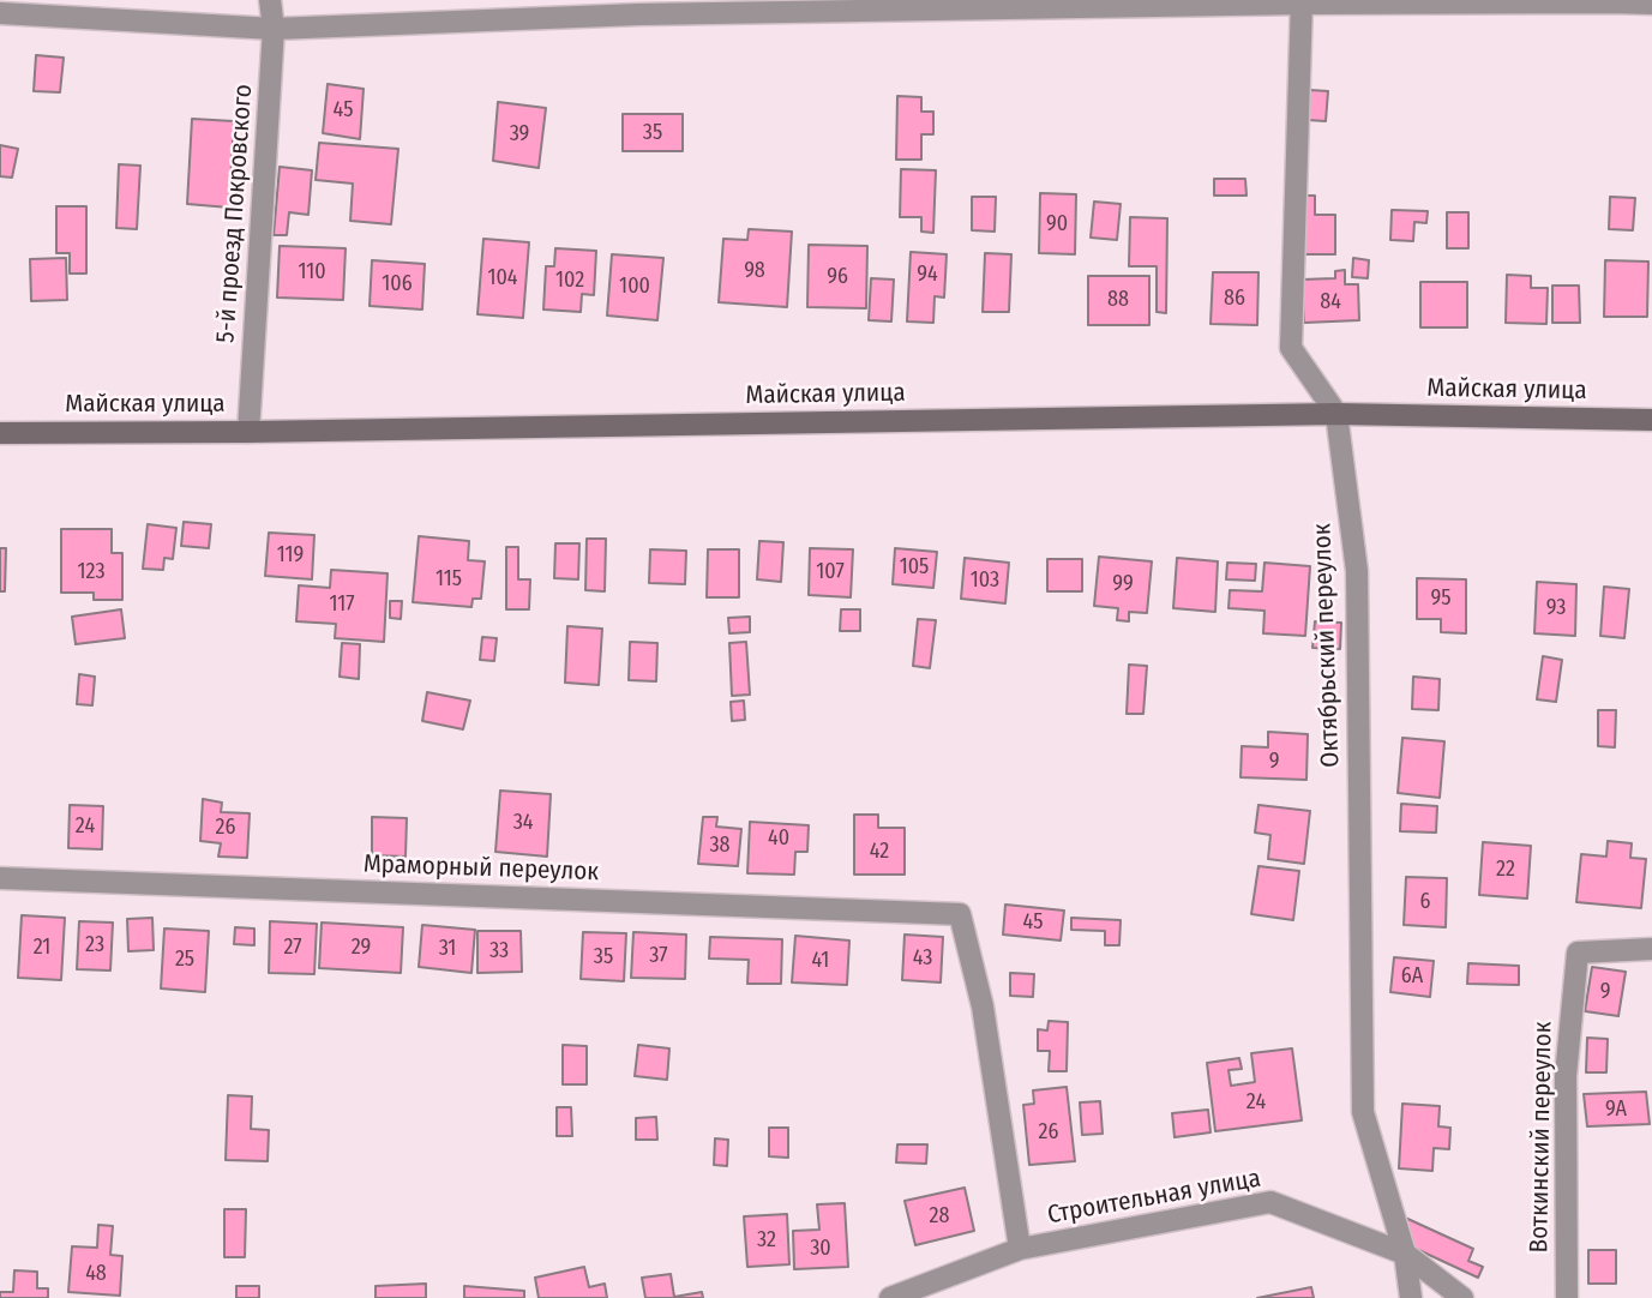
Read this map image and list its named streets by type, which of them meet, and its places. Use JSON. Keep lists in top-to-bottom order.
{
  "streets": {
    "street": [
      "5-й проезд Покровского",
      "Майская улица",
      "Октябрьский переулок",
      "Мраморный переулок",
      "Воткинский переулок",
      "Строительная улица"
    ]
  },
  "crossings": [
    ["5-й проезд Покровского", "Майская улица"],
    ["Майская улица", "Октябрьский переулок"],
    ["Октябрьский переулок", "Строительная улица"],
    ["Мраморный переулок", "Строительная улица"]
  ],
  "house_numbers": [
    "45",
    "35",
    "39",
    "90",
    "98",
    "110",
    "94",
    "96",
    "104",
    "102",
    "106",
    "100",
    "86",
    "88",
    "84",
    "119",
    "105",
    "123",
    "107",
    "115",
    "103",
    "99",
    "95",
    "117",
    "93",
    "9",
    "34",
    "24",
    "26",
    "40",
    "38",
    "42",
    "22",
    "6",
    "45",
    "23",
    "21",
    "27",
    "29",
    "31",
    "33",
    "37",
    "35",
    "43",
    "25",
    "41",
    "6А",
    "9",
    "24",
    "9А",
    "26",
    "28",
    "32",
    "30",
    "48"
  ]
}
